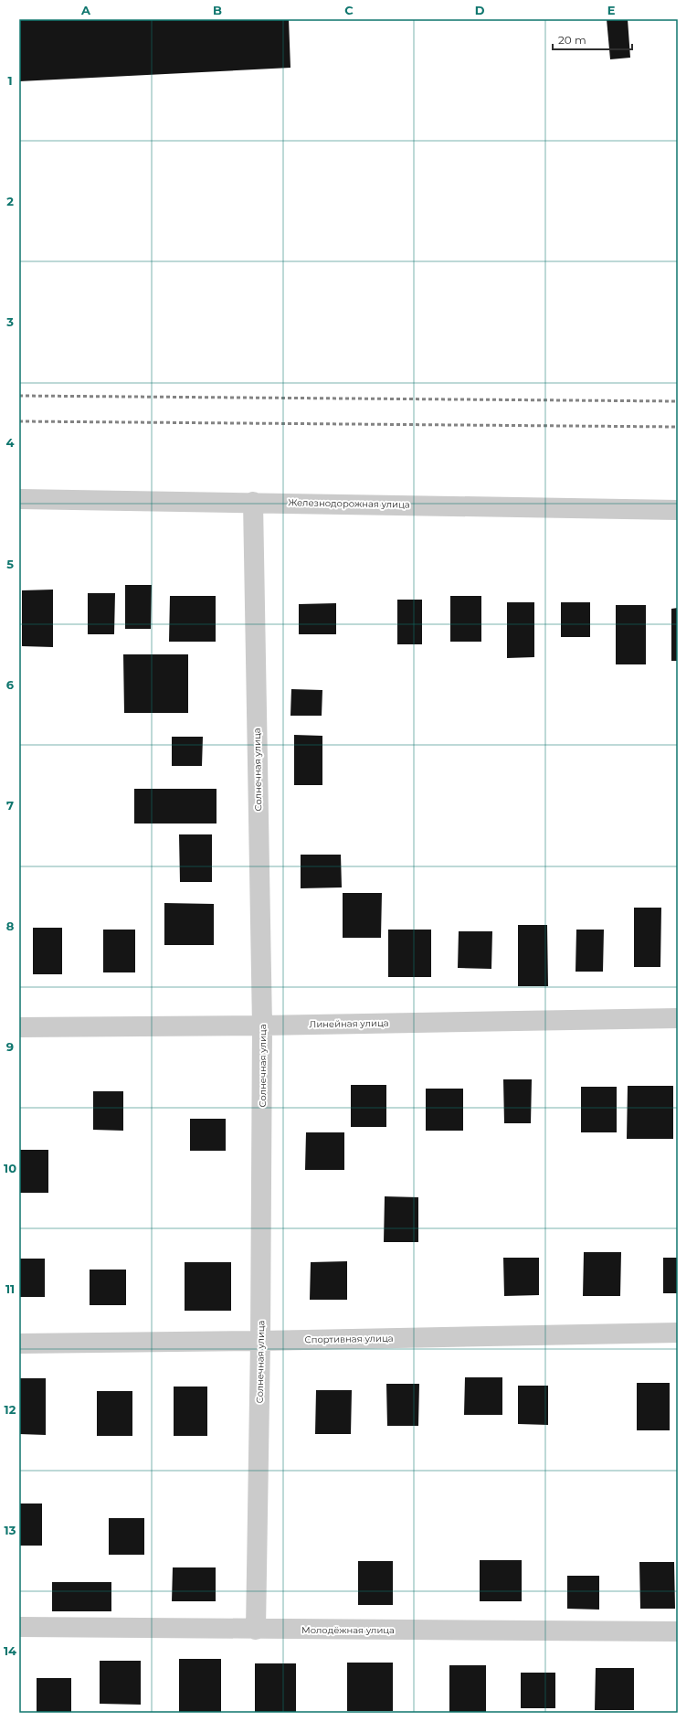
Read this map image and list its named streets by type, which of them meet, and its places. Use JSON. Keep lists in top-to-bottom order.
{
  "streets": {
    "street": [
      "Железнодорожная улица",
      "Солнечная улица",
      "Линейная улица",
      "Спортивная улица",
      "Молодёжная улица"
    ]
  },
  "crossings": [
    ["Железнодорожная улица", "Солнечная улица"],
    ["Солнечная улица", "Линейная улица"],
    ["Солнечная улица", "Спортивная улица"],
    ["Солнечная улица", "Молодёжная улица"]
  ],
  "scale_bar": "20 m",
  "grid": {
    "columns": [
      "A",
      "B",
      "C",
      "D",
      "E"
    ],
    "rows": [
      "1",
      "2",
      "3",
      "4",
      "5",
      "6",
      "7",
      "8",
      "9",
      "10",
      "11",
      "12",
      "13",
      "14"
    ]
  }
}
